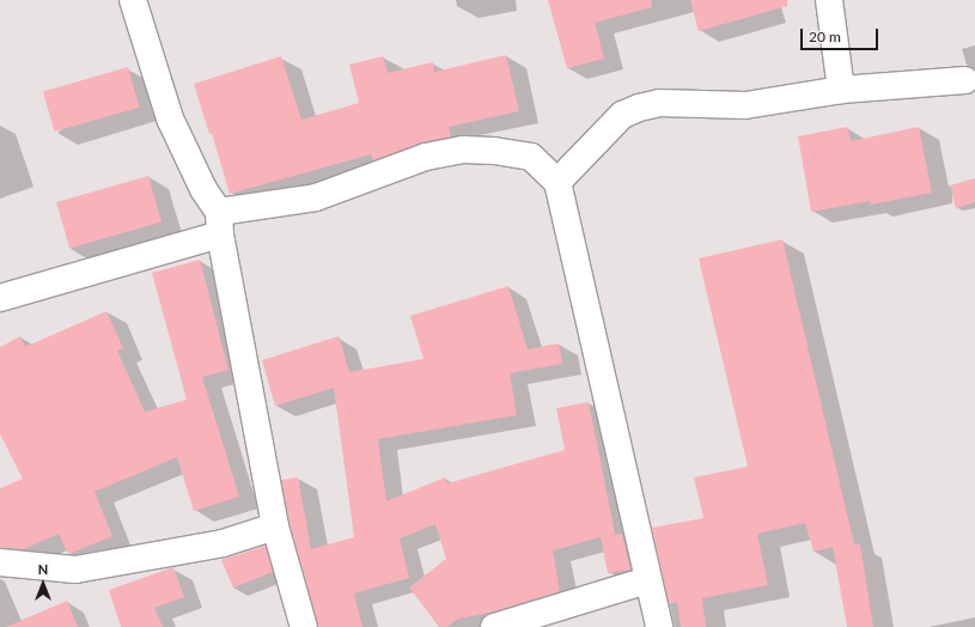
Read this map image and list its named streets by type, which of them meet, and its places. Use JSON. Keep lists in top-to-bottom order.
{
  "scale_bar": "20 m",
  "north": "top"
}
